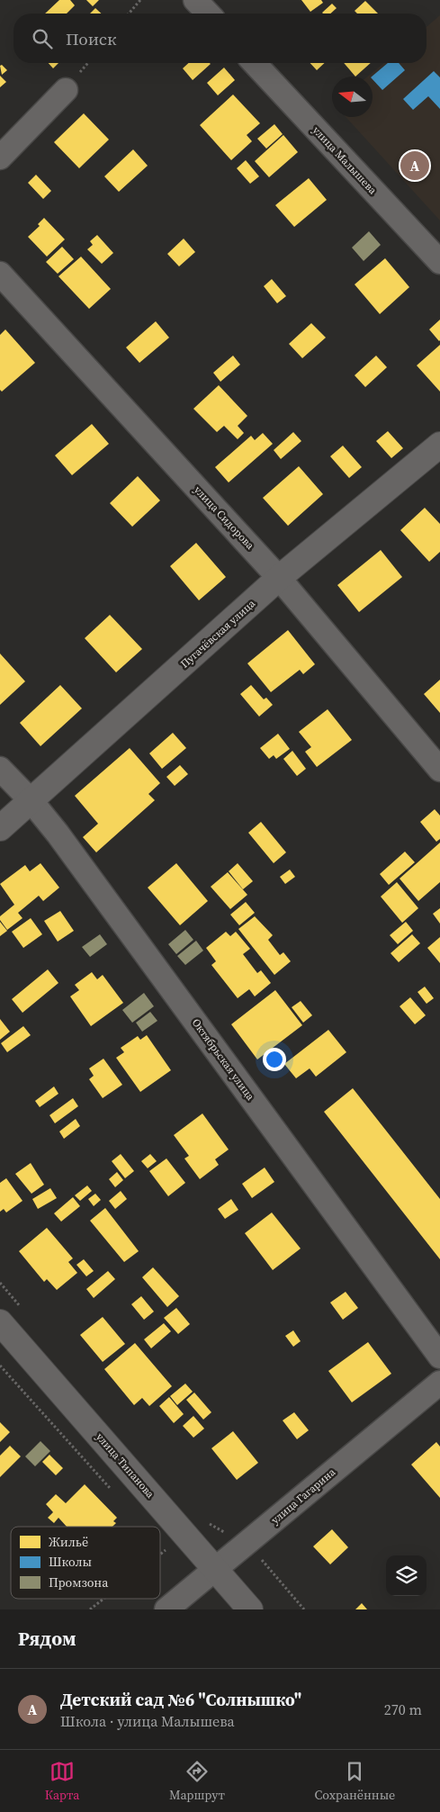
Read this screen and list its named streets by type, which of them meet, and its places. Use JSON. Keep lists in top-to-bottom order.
{
  "streets": {
    "street": [
      "улица Малышева",
      "улица Сидорова",
      "Пугачёвская улица",
      "Октябрьская улица",
      "улица Типанова",
      "улица Гагарина"
    ]
  },
  "crossings": [
    ["улица Сидорова", "Пугачёвская улица"],
    ["Пугачёвская улица", "Октябрьская улица"],
    ["улица Типанова", "улица Гагарина"]
  ],
  "legend": ["Жильё", "Школы", "Промзона"],
  "north": "left",
  "page": {
    "search": "Поиск",
    "pins": "A",
    "heading": "Рядом",
    "list": [
      {
        "mark": "A",
        "name": "Детский сад №6 \"Солнышко\"",
        "note": "Школа · улица Малышева",
        "value": "270 m"
      }
    ],
    "nav": ["Карта", "Маршрут", "Сохранённые"]
  }
}
